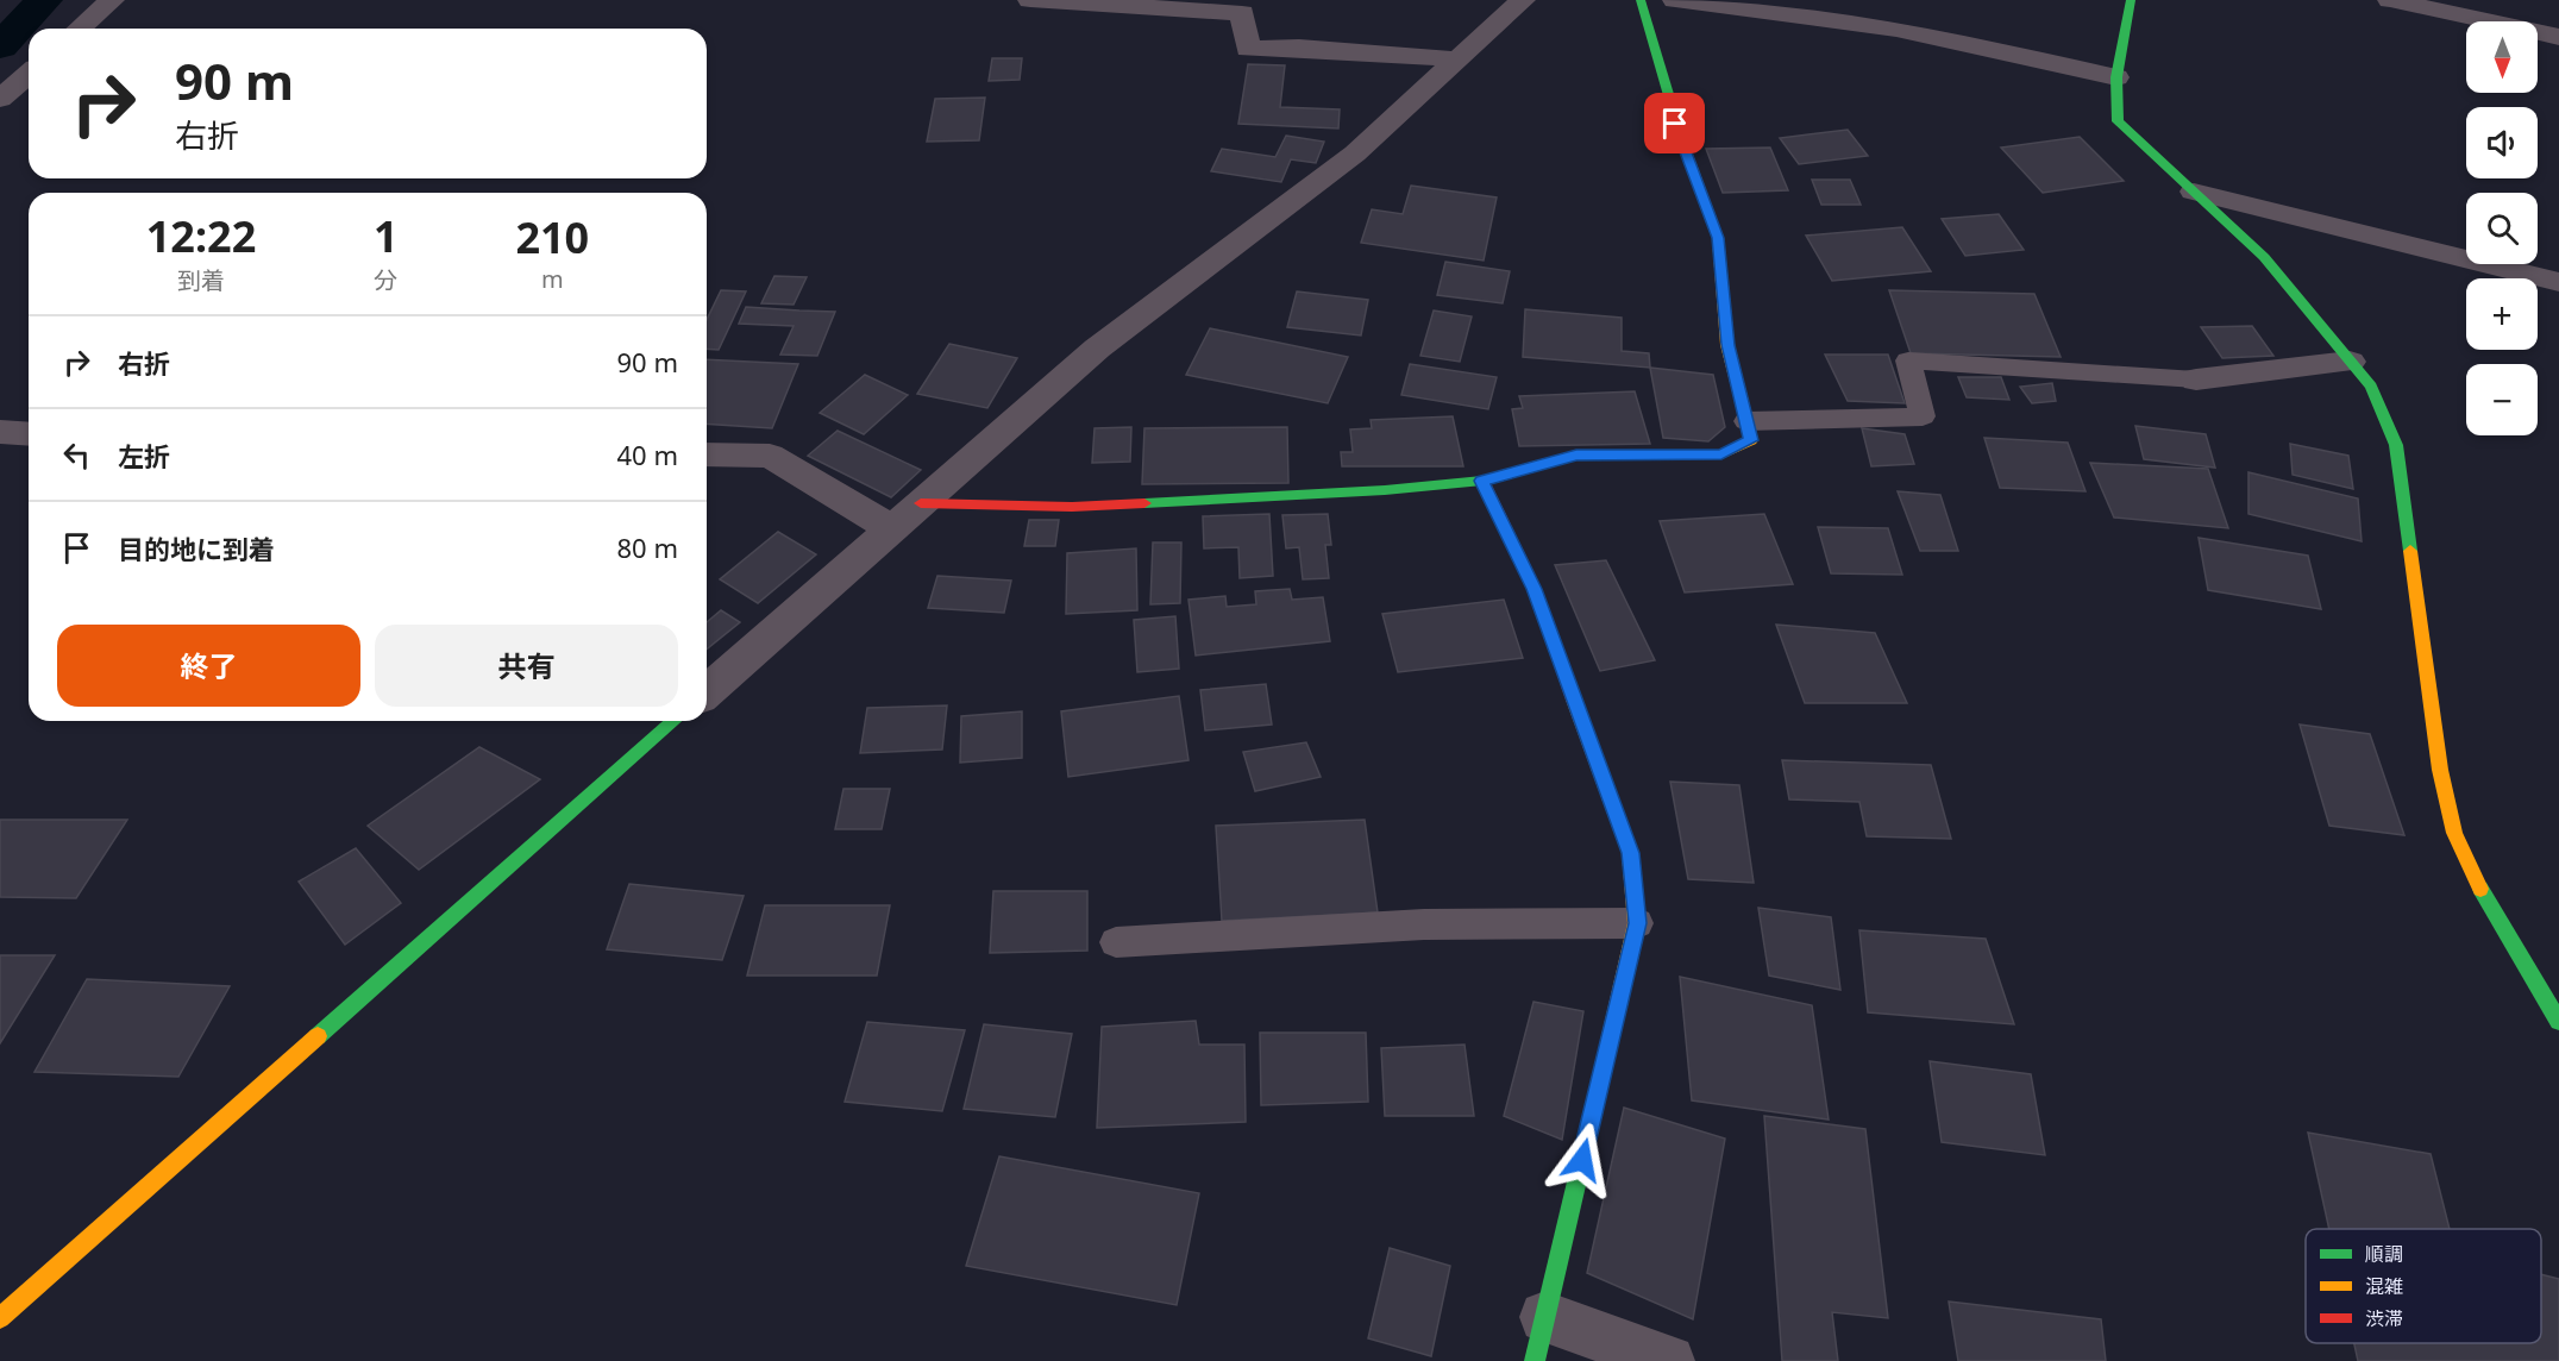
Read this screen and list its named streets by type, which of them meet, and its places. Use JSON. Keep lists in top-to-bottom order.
{
  "legend": ["順調", "混雑", "渋滞"],
  "north": "bottom",
  "page": {
    "map_buttons": ["+", "−"],
    "turn": ["90 m", "右折"],
    "eta": [
      "12:22",
      "到着",
      "1",
      "分",
      "210",
      "m"
    ],
    "list": [
      {
        "name": "右折",
        "value": "90 m"
      },
      {
        "name": "左折",
        "value": "40 m"
      },
      {
        "name": "目的地に到着",
        "value": "80 m"
      }
    ],
    "buttons": ["終了", "共有"]
  }
}
